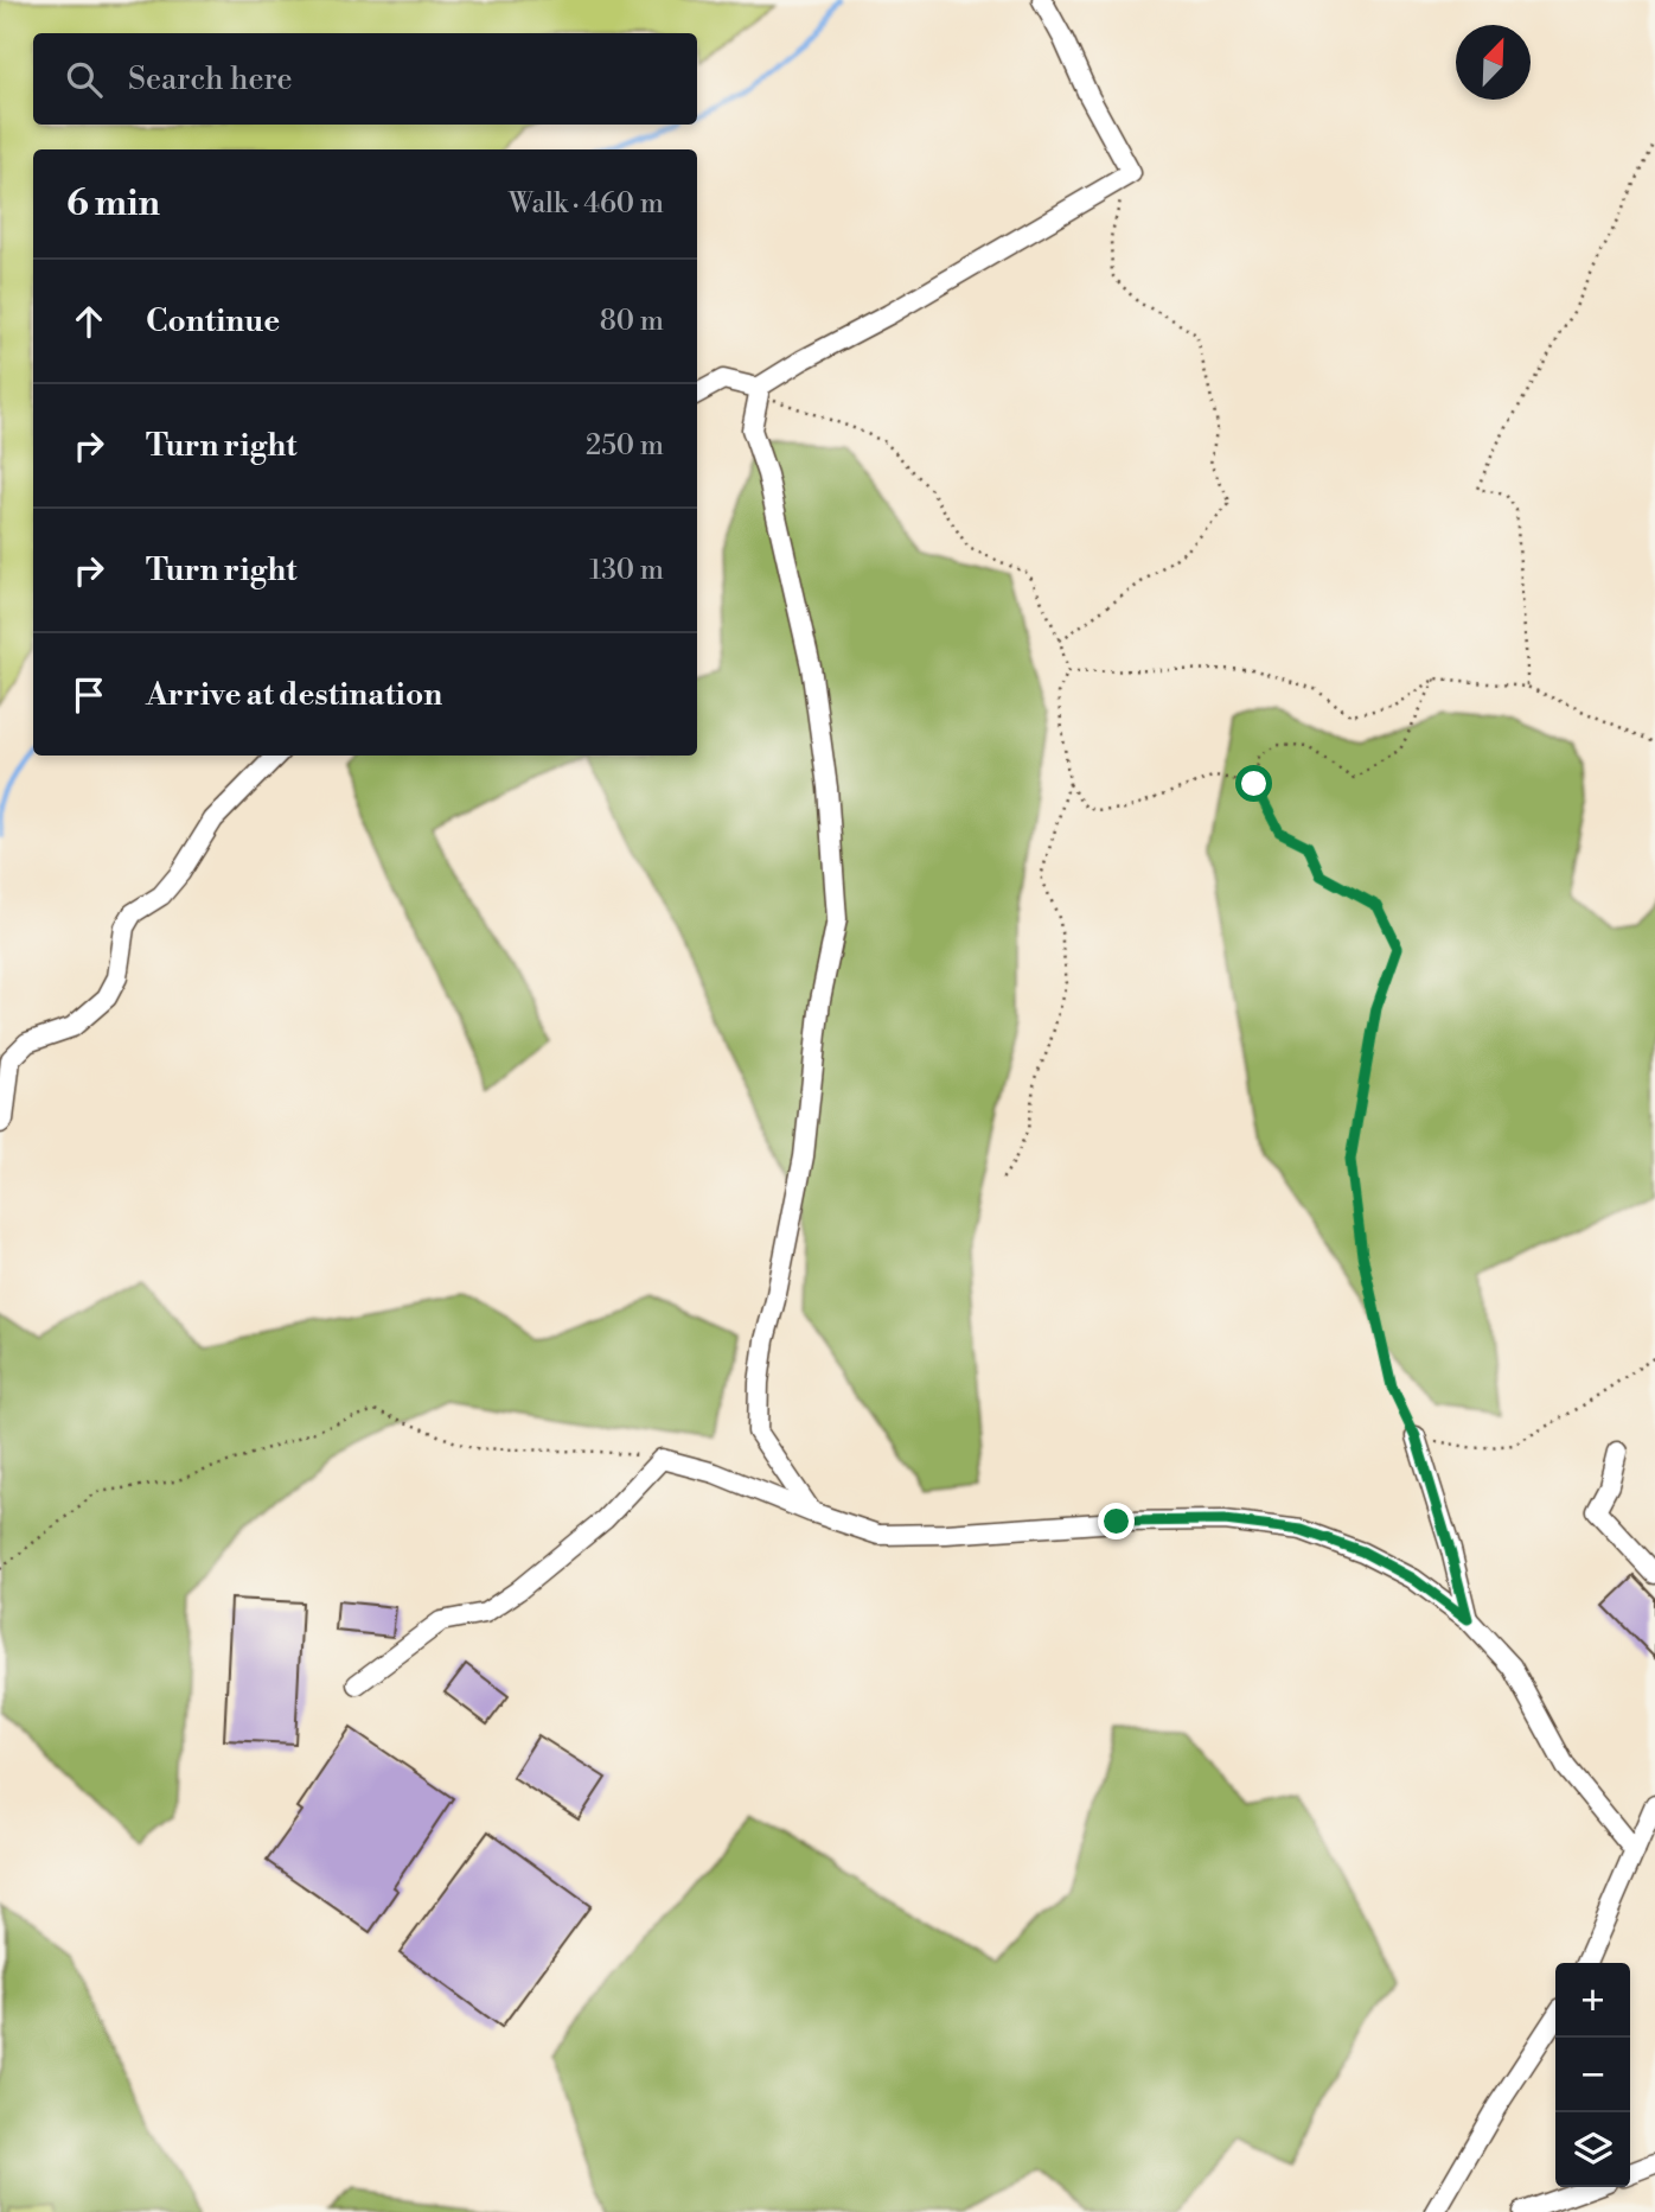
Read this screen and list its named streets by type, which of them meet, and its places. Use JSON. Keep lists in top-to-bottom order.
{
  "north": "top right",
  "page": {
    "search": "Search here",
    "heading": ["6 min", "Walk · 460 m"],
    "list": [
      ["Continue", "80 m"],
      ["Turn right", "250 m"],
      ["Turn right", "130 m"],
      "Arrive at destination"
    ],
    "map_buttons": ["+", "−"]
  }
}
